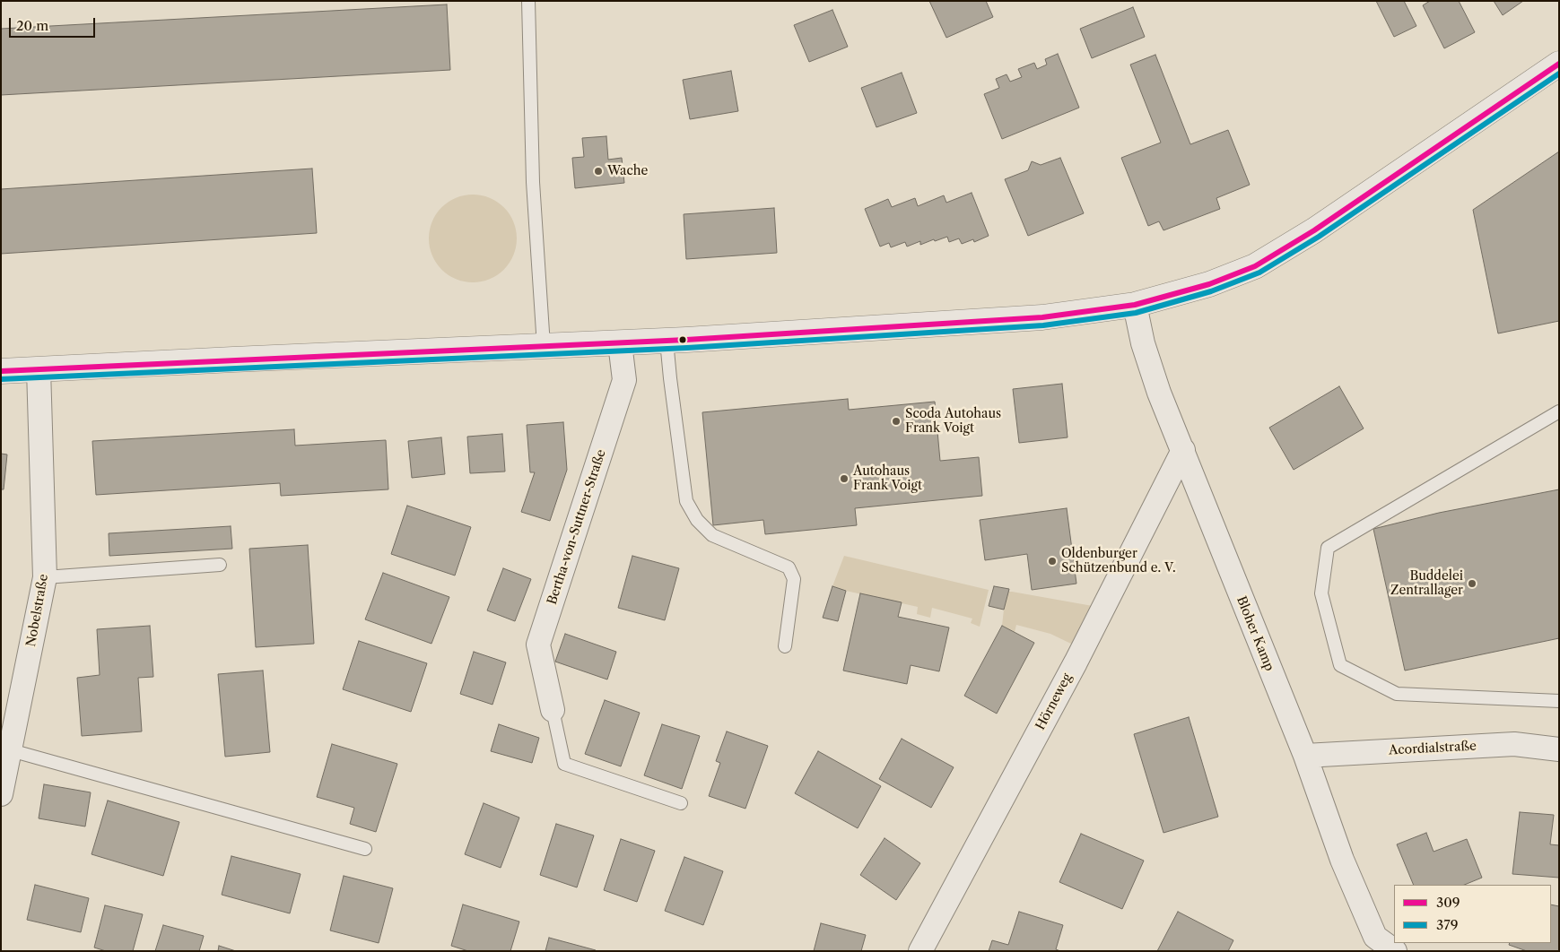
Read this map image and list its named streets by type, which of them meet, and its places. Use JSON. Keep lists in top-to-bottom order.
{
  "streets": {
    "street": [
      "Bertha-von-Suttner-Straße",
      "Nobelstraße",
      "Bloher Kamp",
      "Hörneweg",
      "Acordialstraße"
    ]
  },
  "crossings": [
    ["Bloher Kamp", "Hörneweg"],
    ["Bloher Kamp", "Acordialstraße"]
  ],
  "places": [
    "Wache",
    "Scoda Autohaus Frank Voigt",
    "Autohaus Frank Voigt",
    "Oldenburger Schützenbund e. V.",
    "Buddelei Zentrallager"
  ],
  "lines": ["transit line 309", "transit line 379"],
  "legend": ["309", "379"],
  "scale_bar": "20 m"
}
